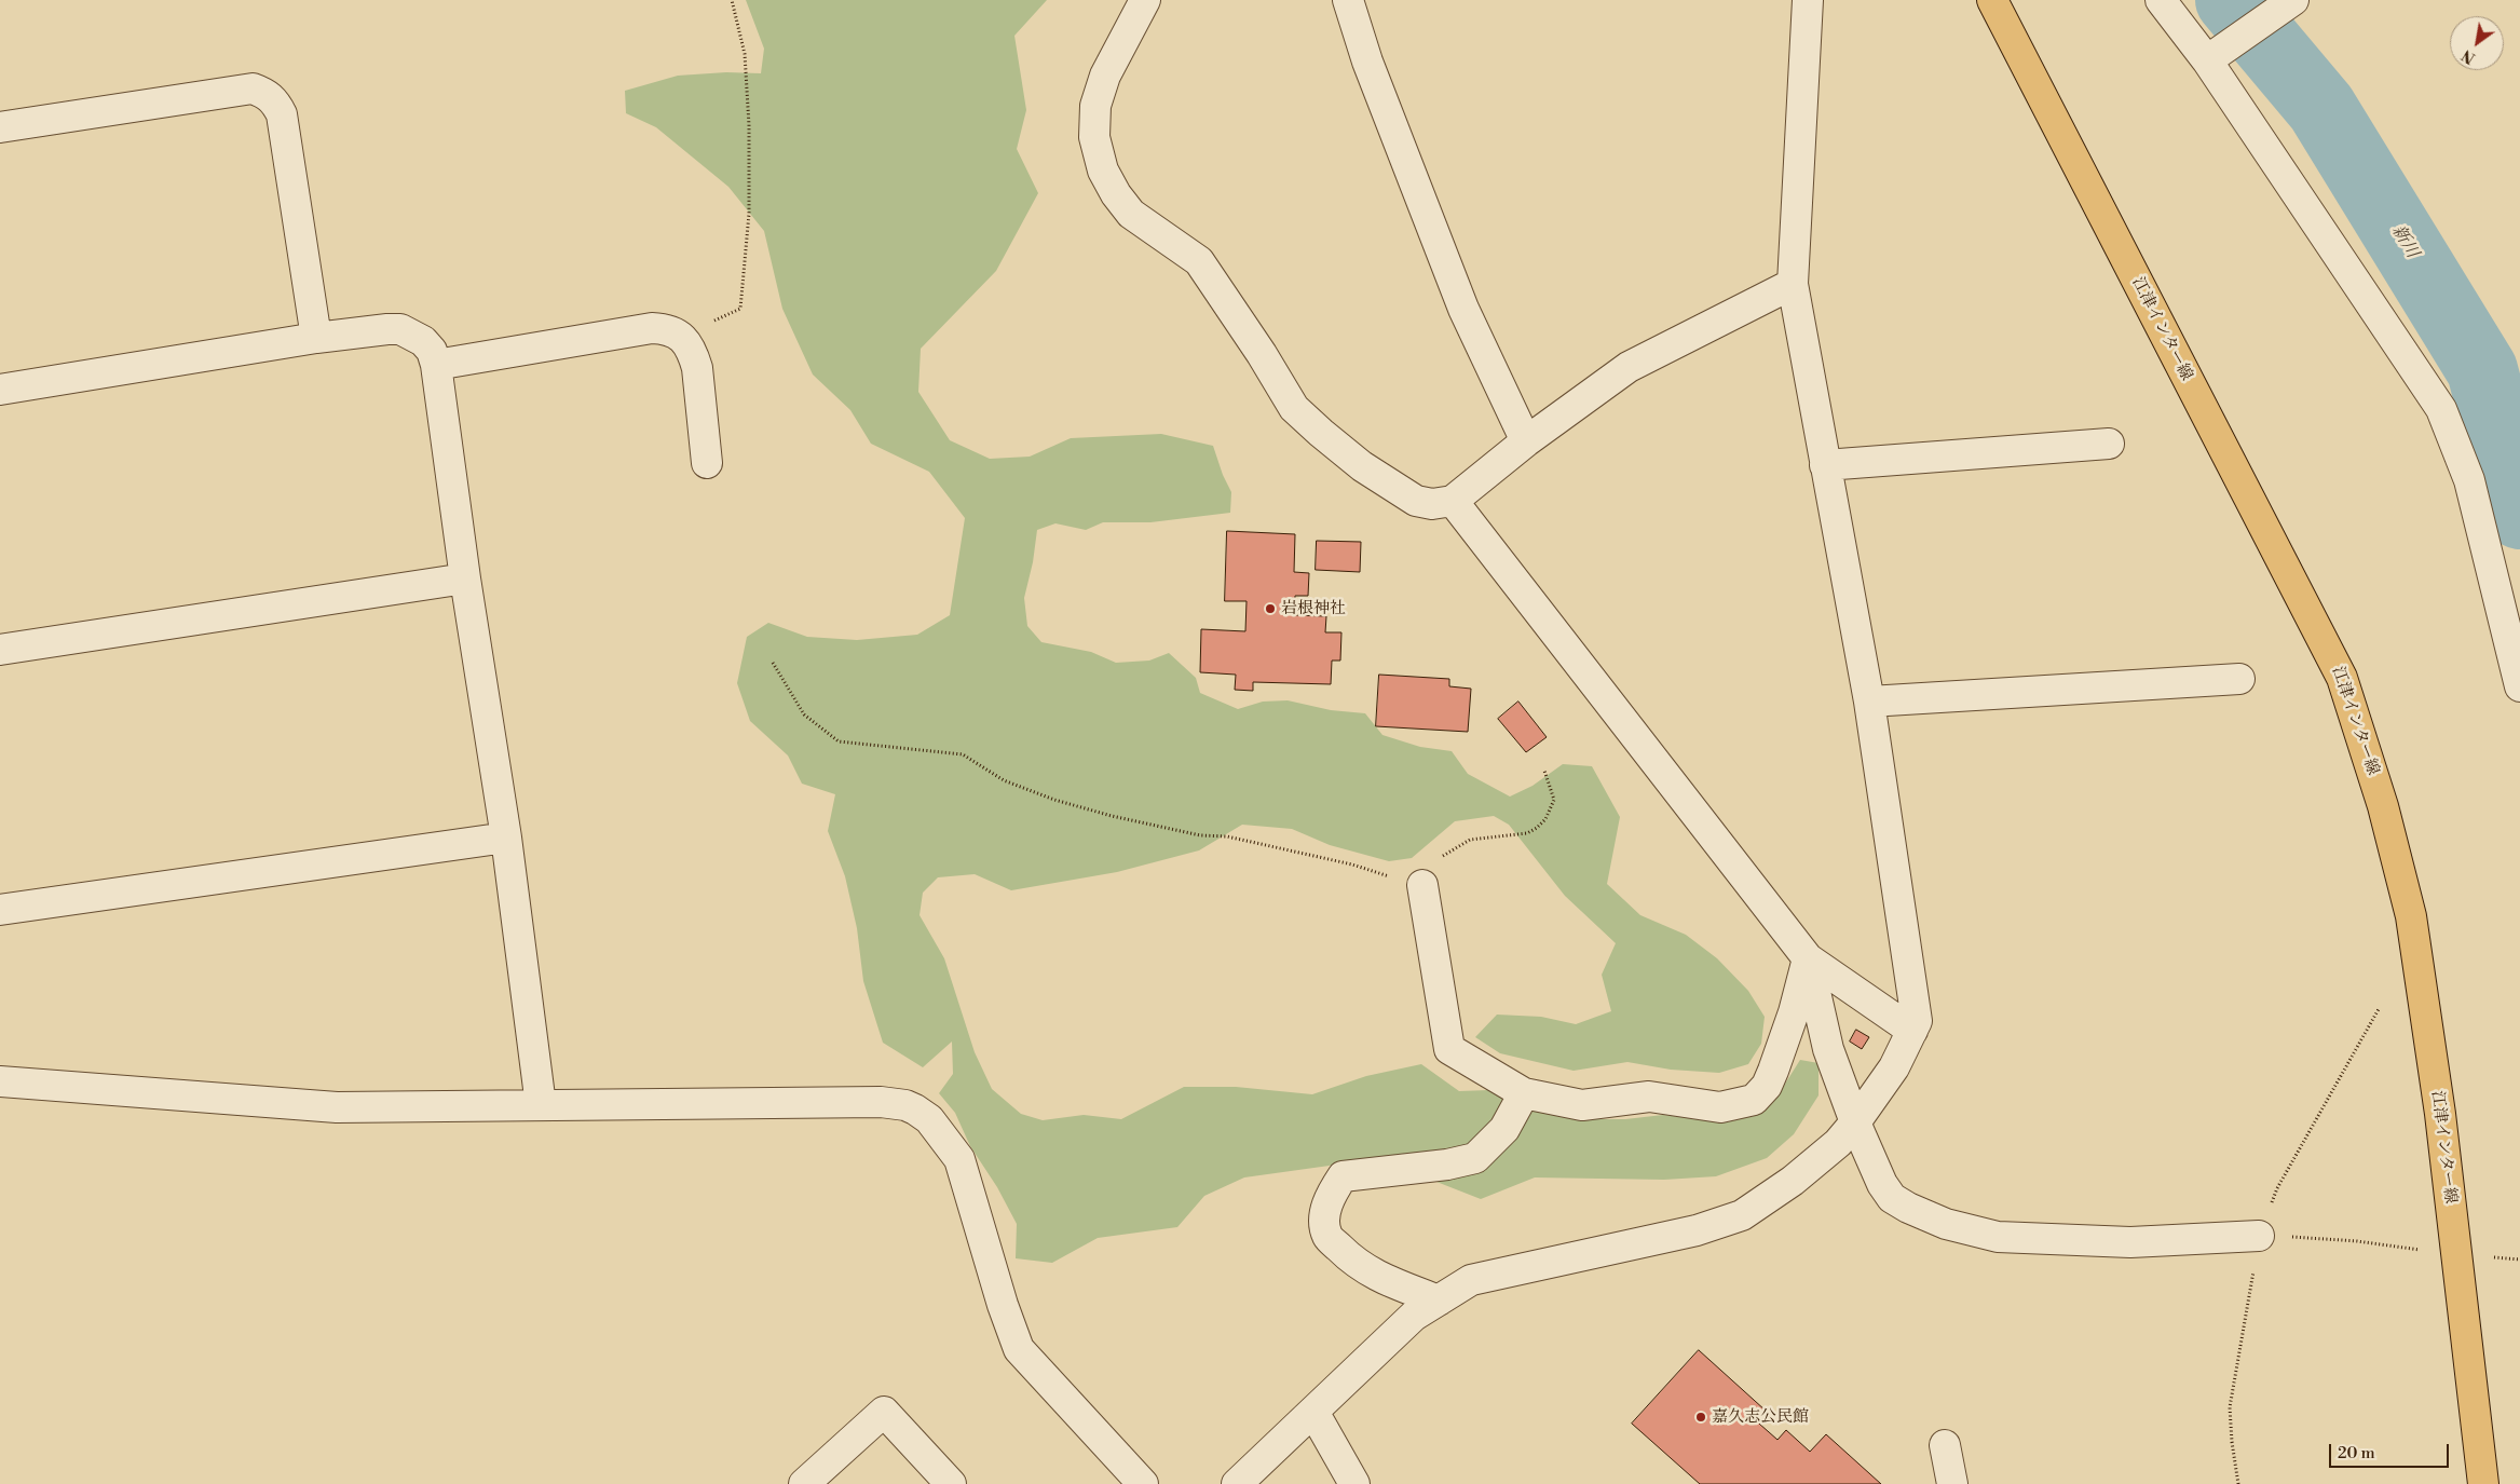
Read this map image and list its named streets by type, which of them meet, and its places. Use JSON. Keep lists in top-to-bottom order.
{
  "streets": {
    "main road": ["江津インター線"]
  },
  "water": ["新川"],
  "places": ["岩根神社", "嘉久志公民館"],
  "scale_bar": "20 m",
  "north": "bottom left"
}
